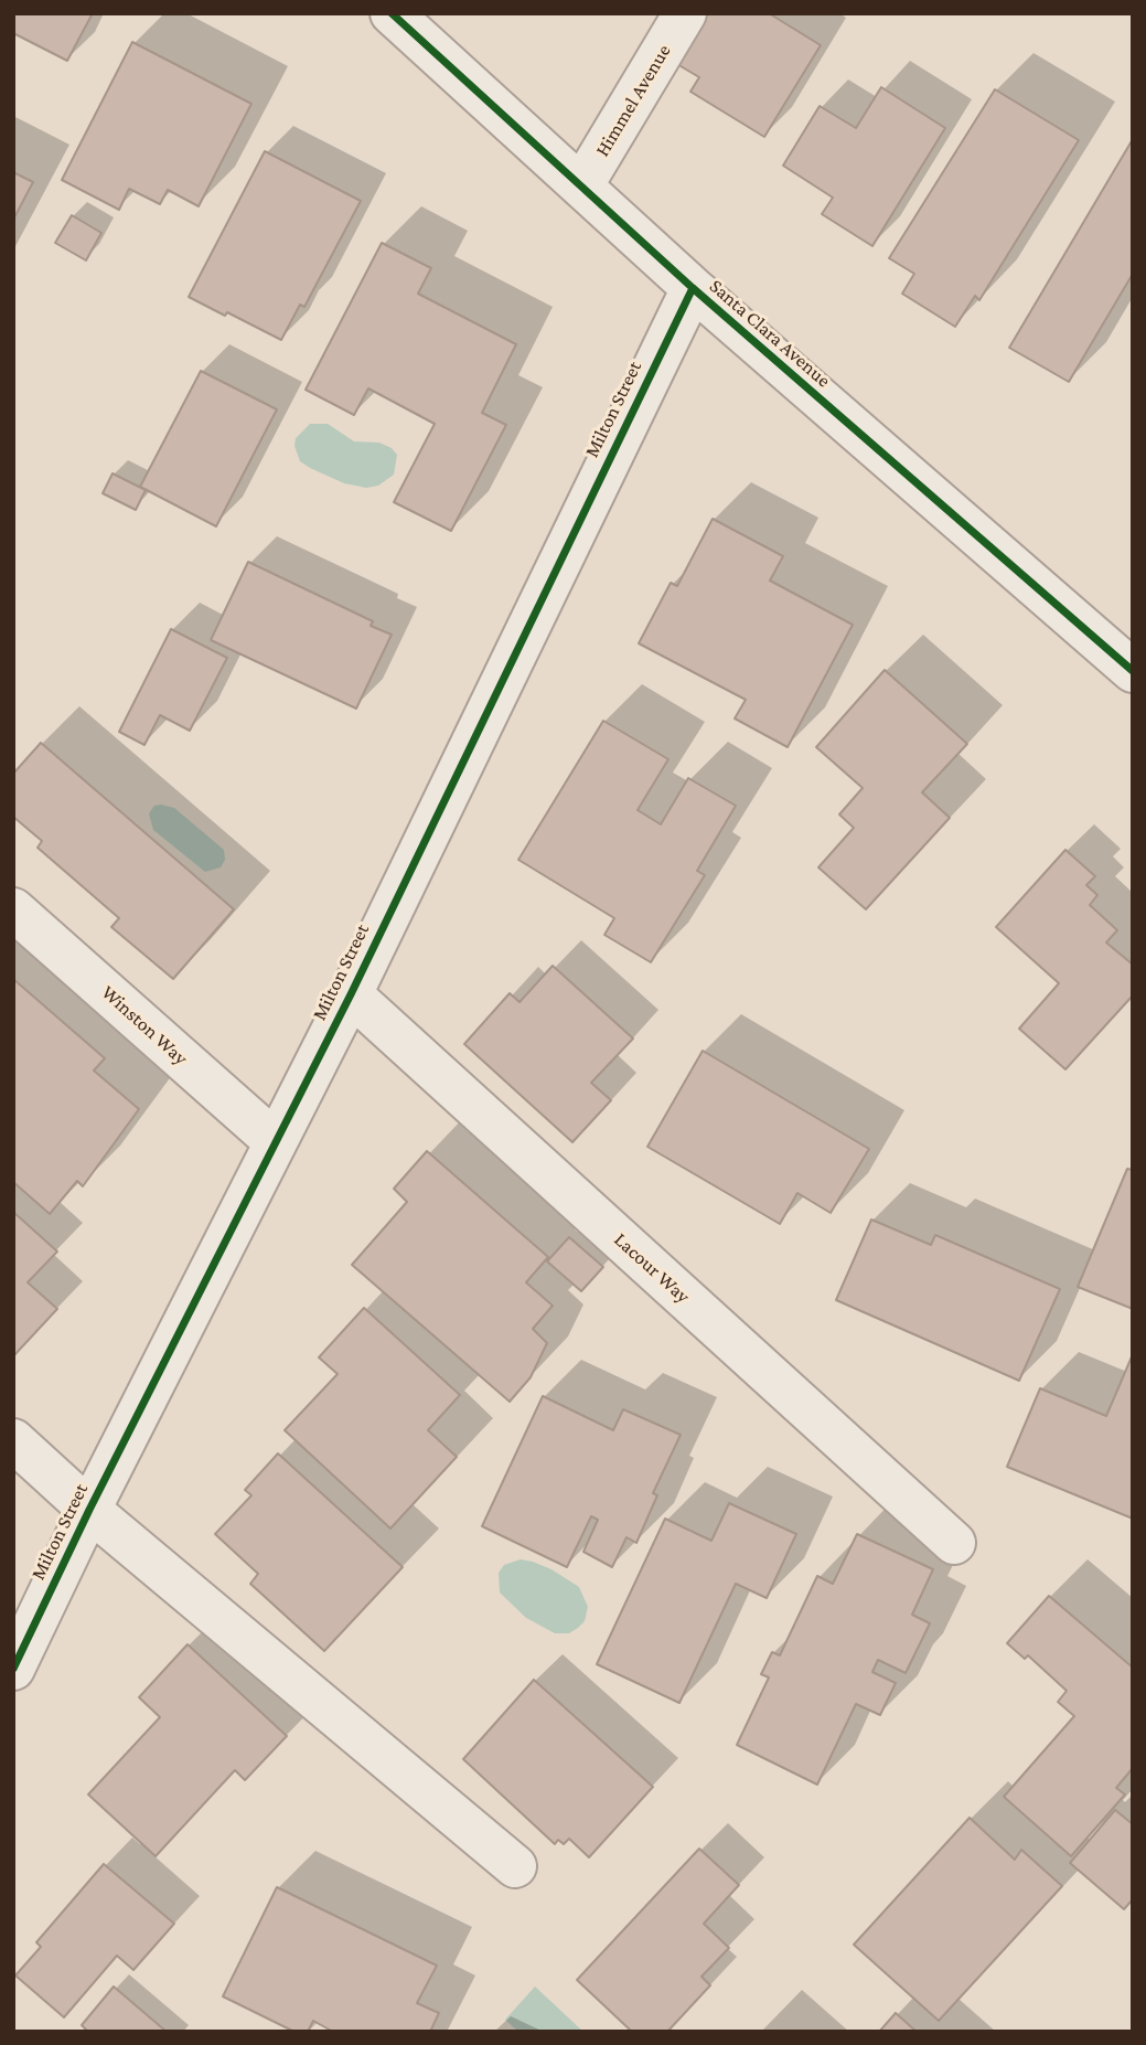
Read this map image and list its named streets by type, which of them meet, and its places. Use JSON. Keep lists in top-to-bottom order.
{
  "streets": {
    "street": [
      "Himmel Avenue",
      "Santa Clara Avenue",
      "Milton Street",
      "Winston Way",
      "Lacour Way"
    ]
  },
  "crossings": [
    ["Himmel Avenue", "Santa Clara Avenue"],
    ["Santa Clara Avenue", "Milton Street"],
    ["Milton Street", "Winston Way"],
    ["Milton Street", "Lacour Way"]
  ]
}
